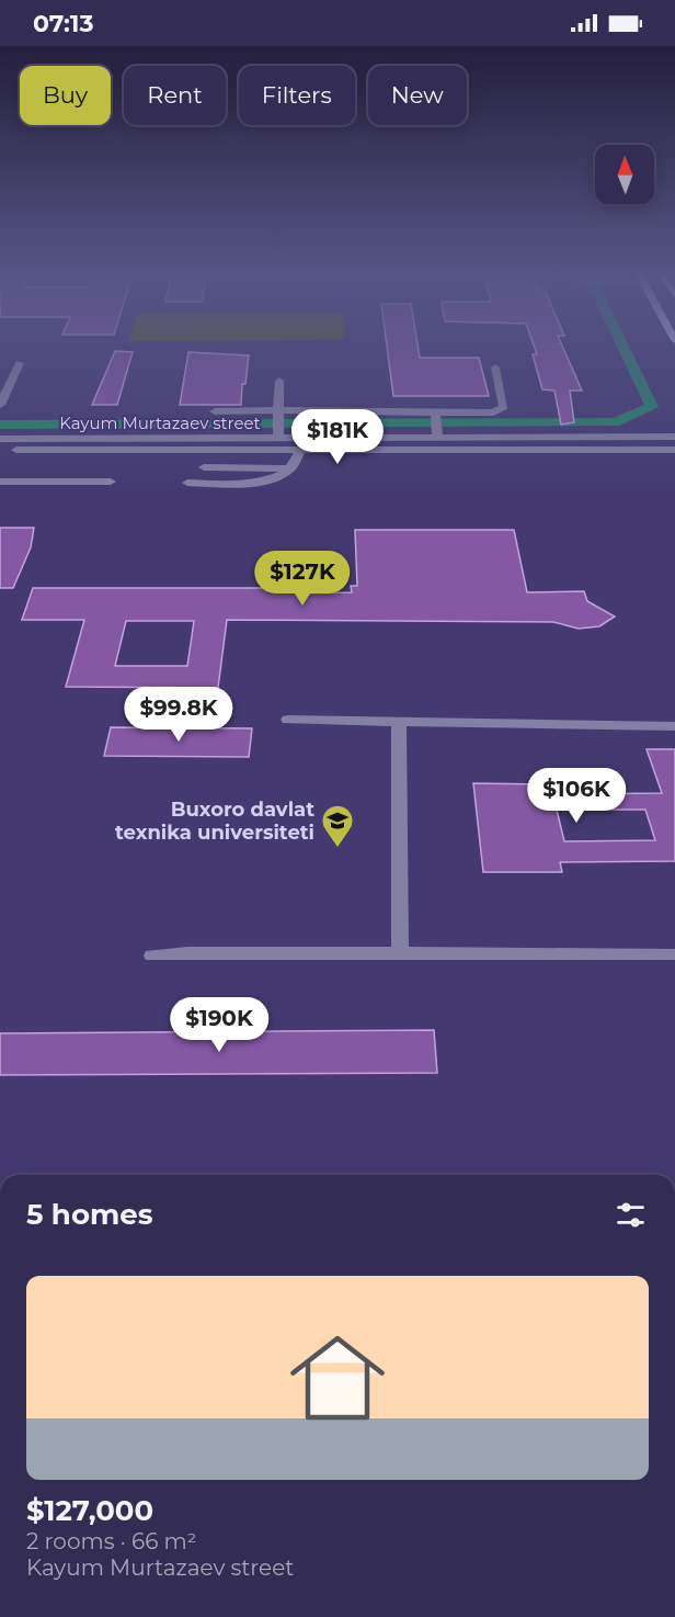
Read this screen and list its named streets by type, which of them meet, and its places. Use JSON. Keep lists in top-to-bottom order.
{
  "streets": {
    "street": ["Kayum Murtazaev street"]
  },
  "places": {
    "school or university": ["Buxoro davlat texnika universiteti"]
  },
  "north": "top",
  "page": {
    "status": "07:13",
    "chip": [
      "Buy",
      "Rent",
      "Filters",
      "New"
    ],
    "price": [
      "$181K",
      "$127K",
      "$99.8K",
      "$106K",
      "$190K"
    ],
    "heading": "5 homes",
    "list": [
      {
        "name": "$127,000",
        "note": "2 rooms · 66 m² · Kayum Murtazaev street"
      }
    ]
  }
}
